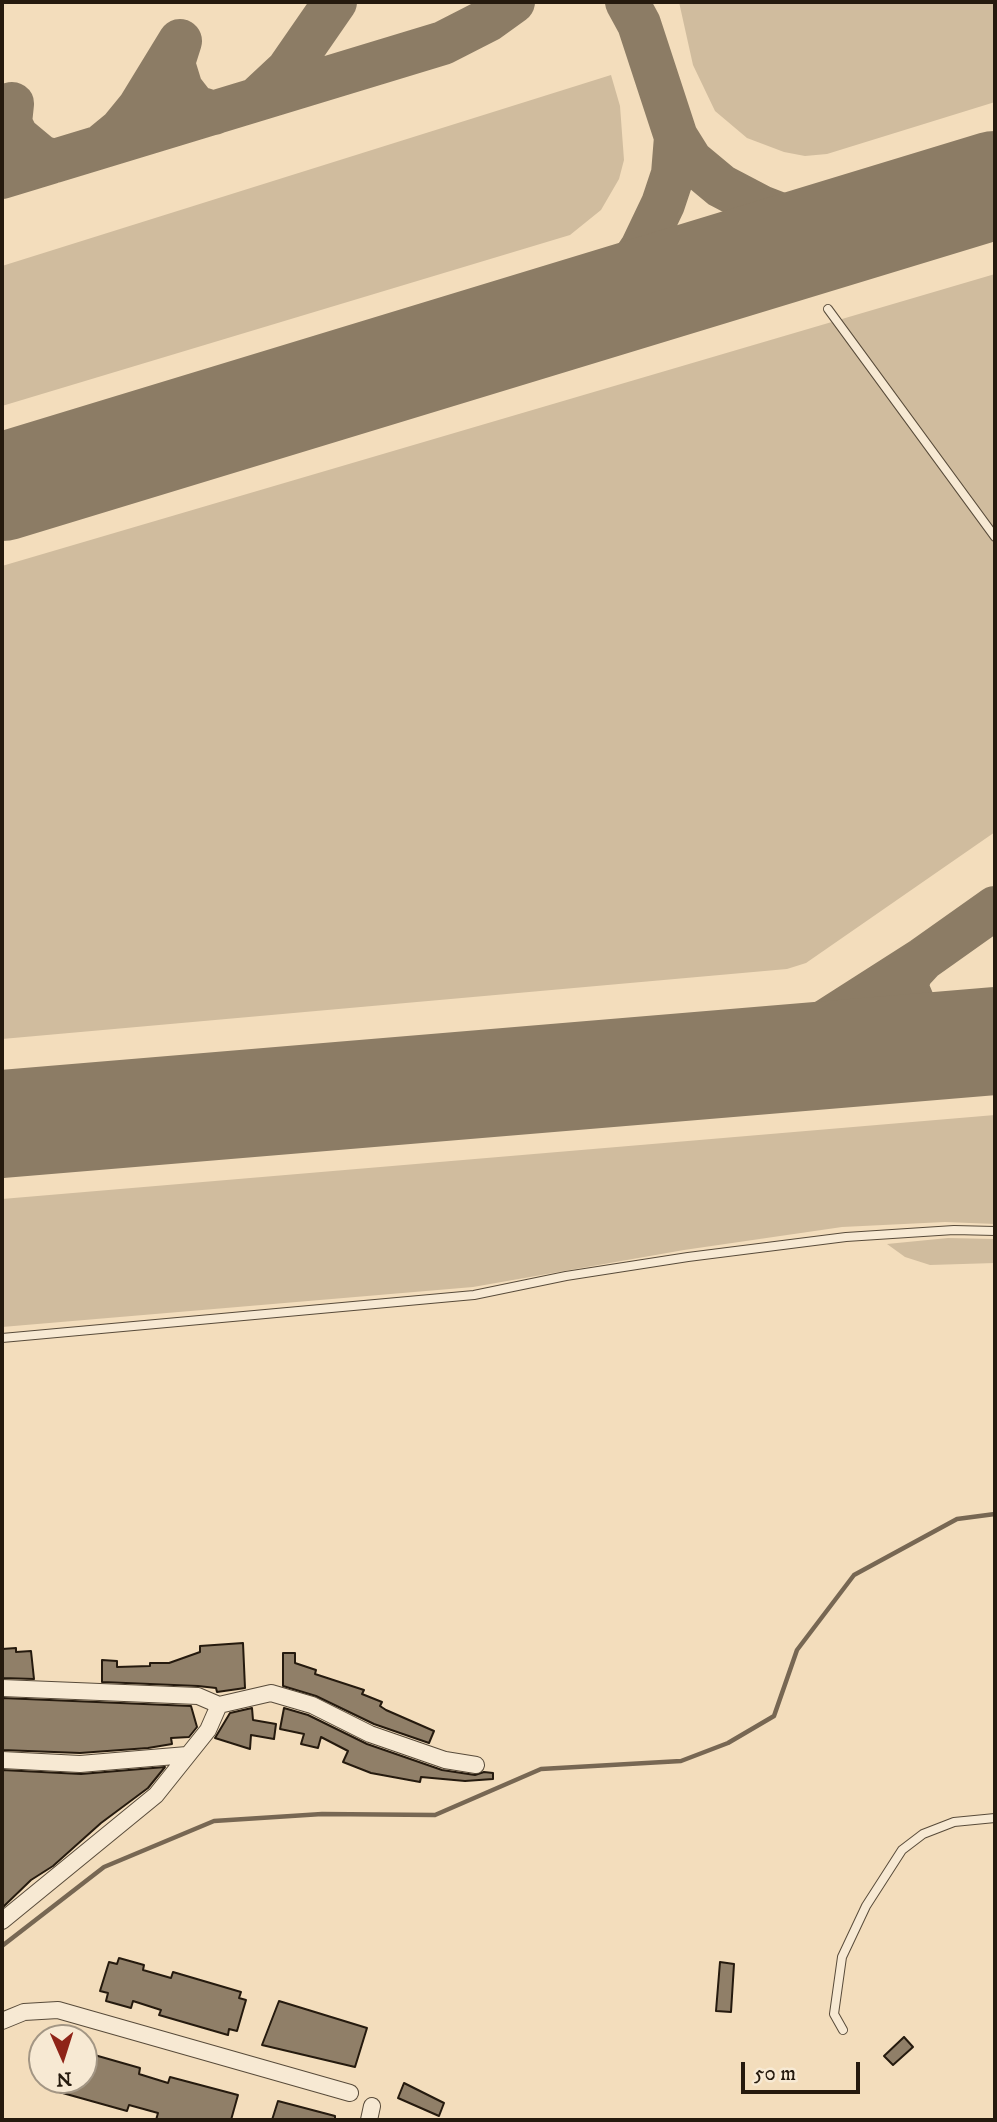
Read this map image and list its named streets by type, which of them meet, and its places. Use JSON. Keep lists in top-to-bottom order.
{
  "scale_bar": "50 m",
  "north": "bottom"
}
